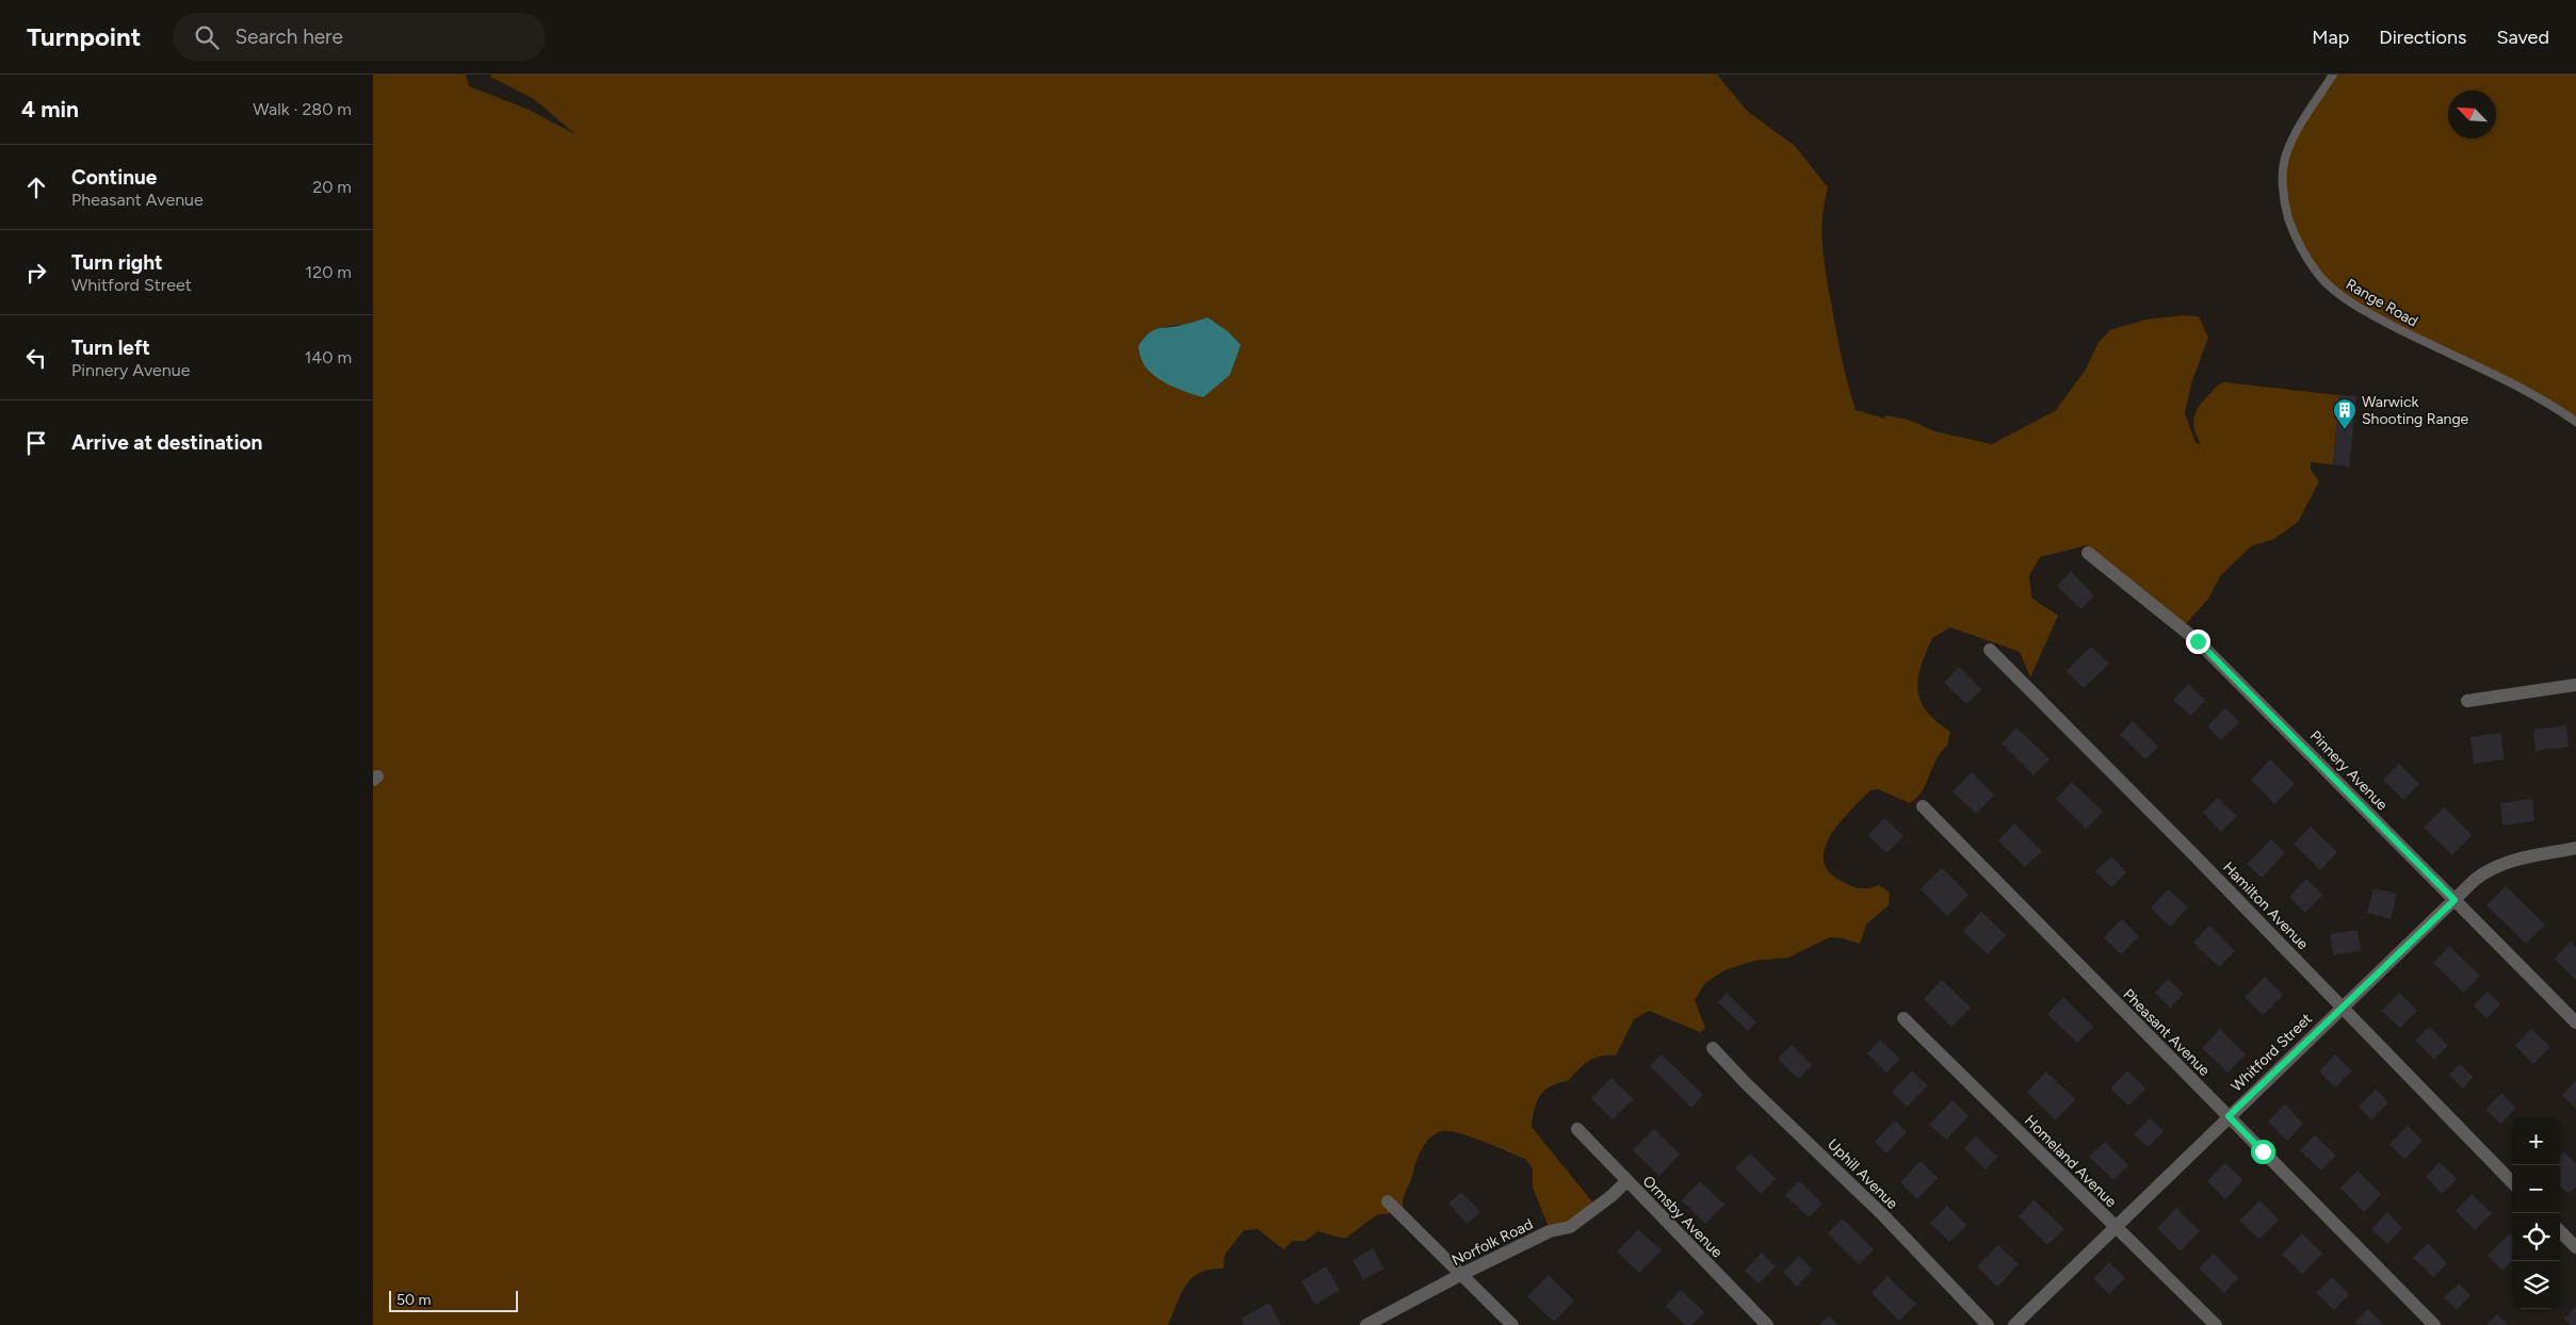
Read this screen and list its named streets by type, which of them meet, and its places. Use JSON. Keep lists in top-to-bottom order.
{
  "streets": {
    "street": [
      "Pinnery Avenue",
      "Hamilton Avenue",
      "Pheasant Avenue",
      "Whitford Street",
      "Homeland Avenue",
      "Uphill Avenue",
      "Ormsby Avenue",
      "Norfolk Road"
    ],
    "lane": ["Range Road"]
  },
  "crossings": [
    ["Pinnery Avenue", "Whitford Street"],
    ["Hamilton Avenue", "Whitford Street"],
    ["Pheasant Avenue", "Whitford Street"],
    ["Whitford Street", "Homeland Avenue"],
    ["Ormsby Avenue", "Norfolk Road"]
  ],
  "places": {
    "building": ["Warwick Shooting Range"]
  },
  "scale_bar": "50 m",
  "north": "top left",
  "page": {
    "header": "Turnpoint",
    "search": "Search here",
    "nav": ["Map", "Directions", "Saved"],
    "heading": ["4 min", "Walk · 280 m"],
    "list": [
      ["Continue", "Pheasant Avenue", "20 m"],
      ["Turn right", "Whitford Street", "120 m"],
      ["Turn left", "Pinnery Avenue", "140 m"],
      "Arrive at destination"
    ],
    "map_buttons": ["+", "−"],
    "scale": "50 m"
  }
}
